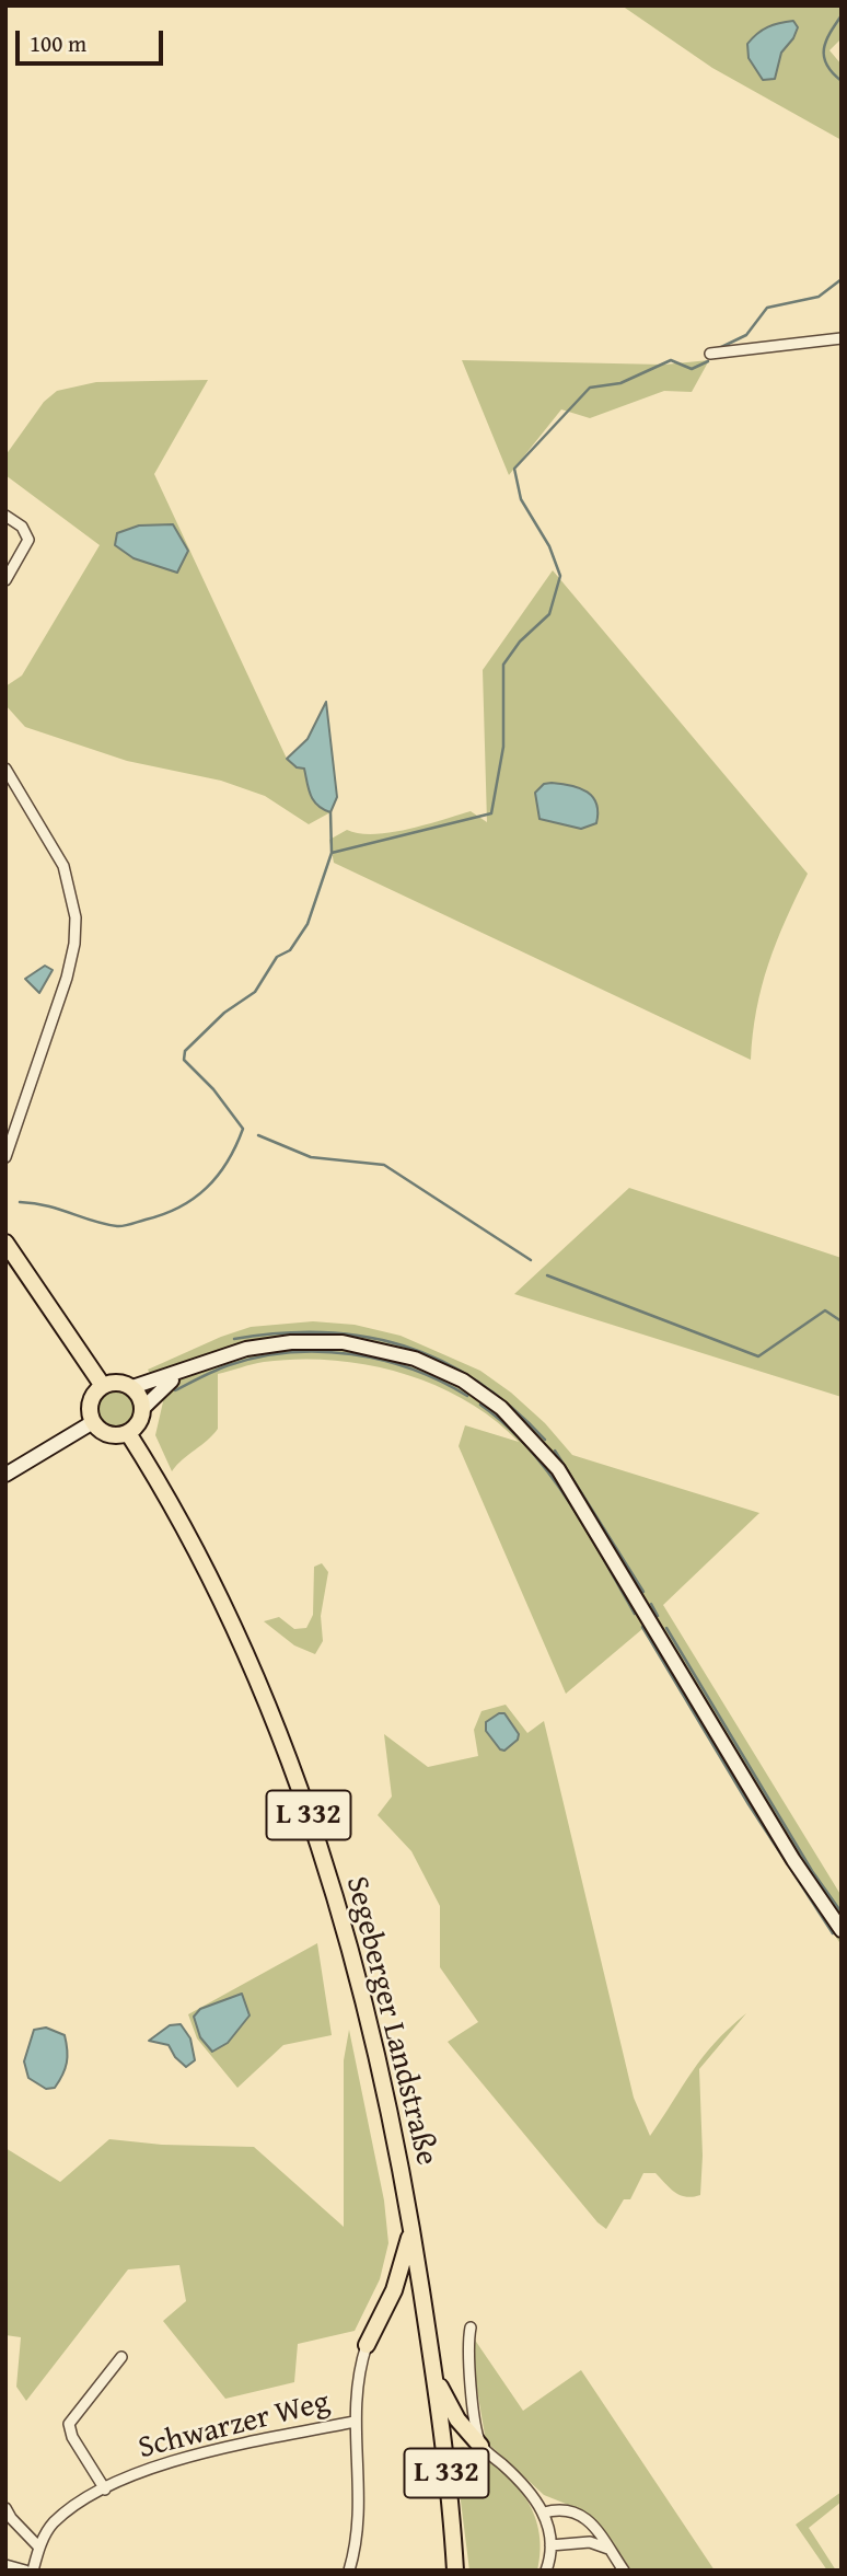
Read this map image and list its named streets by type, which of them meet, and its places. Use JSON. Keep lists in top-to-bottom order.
{
  "streets": {
    "main road": ["L 332", "Segeberger Landstraße"],
    "street": ["Schwarzer Weg"]
  },
  "scale_bar": "100 m"
}
